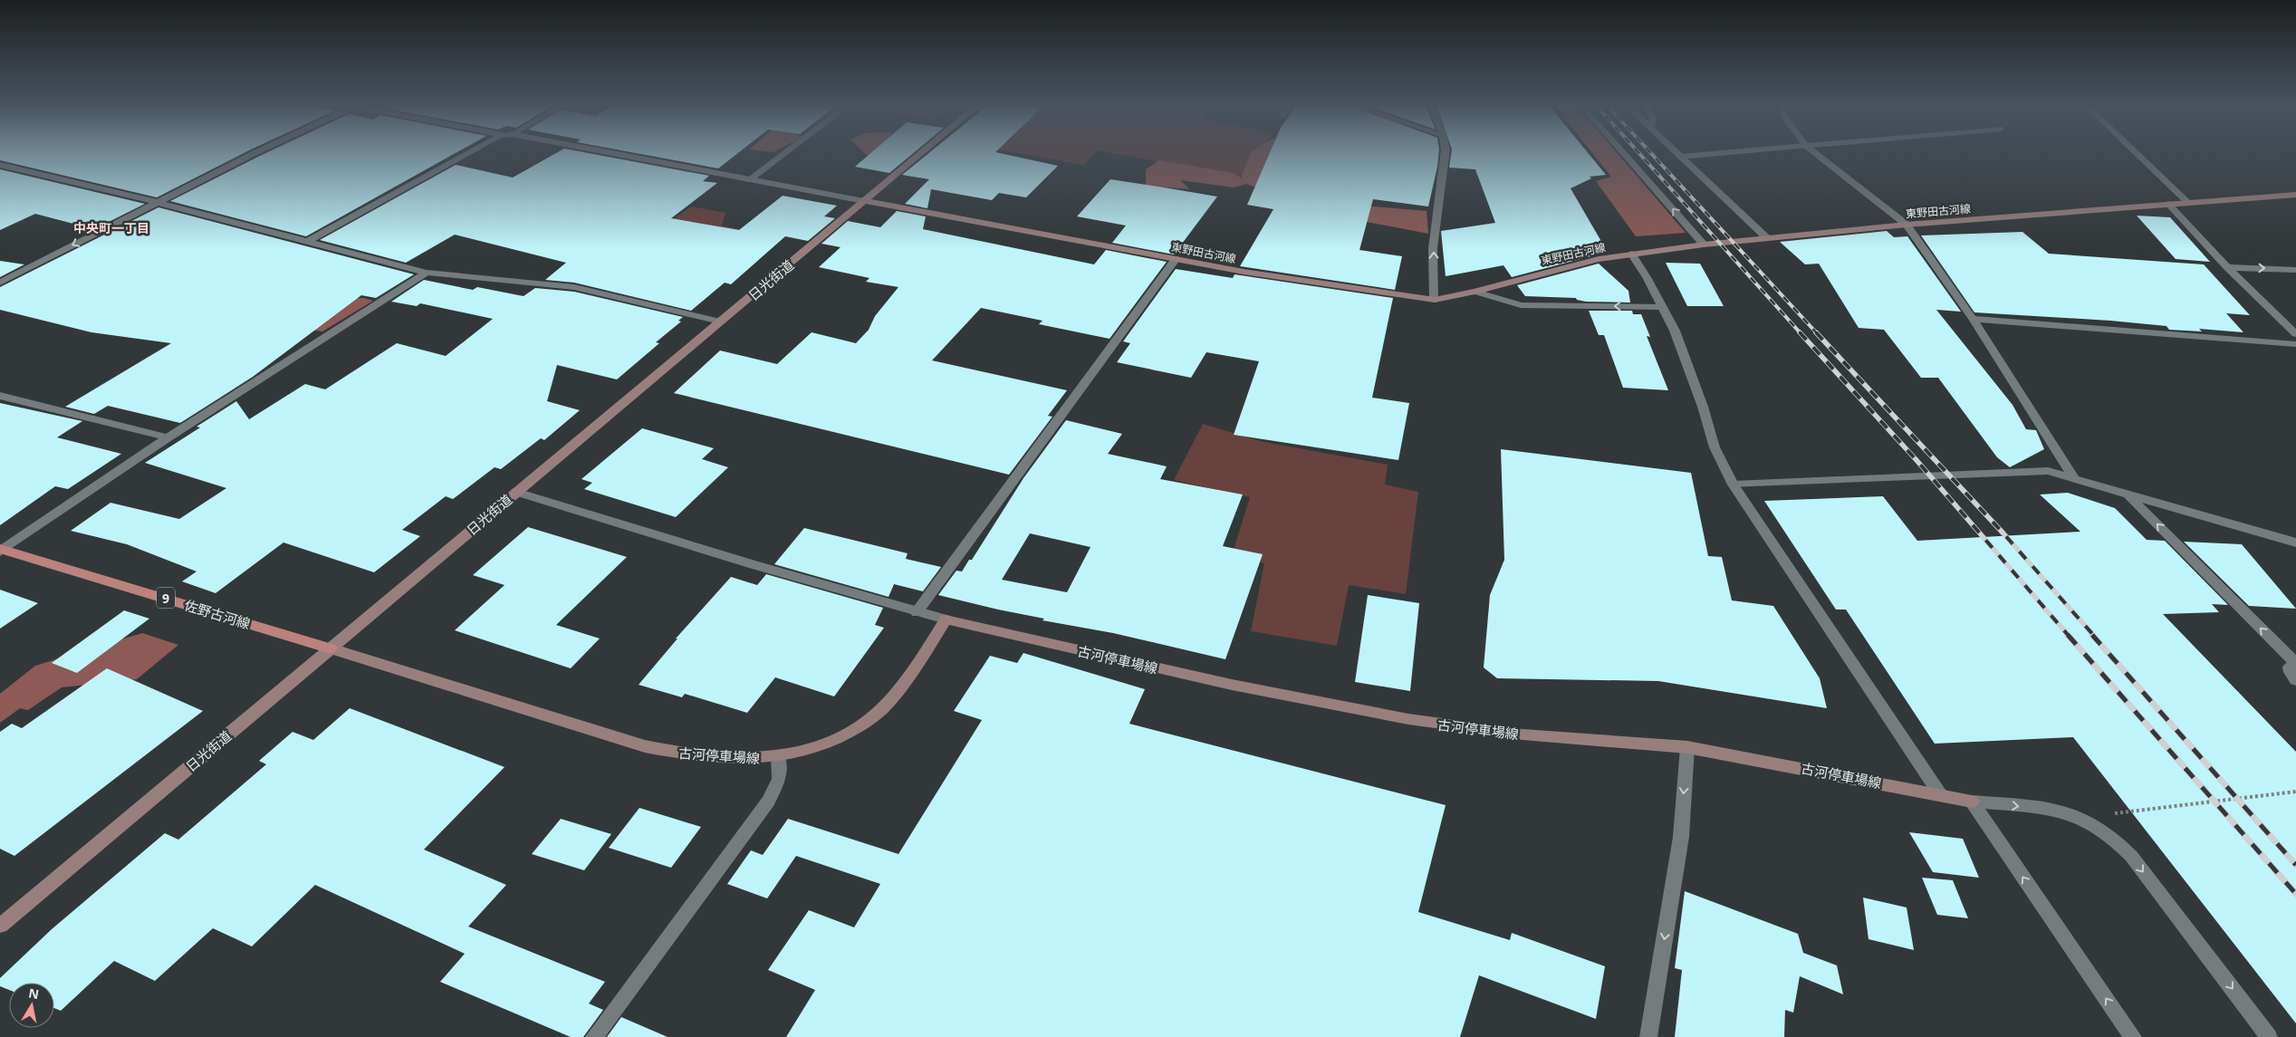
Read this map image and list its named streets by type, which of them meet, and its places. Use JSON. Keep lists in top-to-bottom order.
{
  "streets": {
    "main road": [
      "東野田古河線",
      "日光街道",
      "9",
      "佐野古河線",
      "古河停車場線"
    ]
  },
  "crossings": [
    ["東野田古河線", "日光街道"],
    ["日光街道", "佐野古河線"],
    ["日光街道", "古河停車場線"],
    ["佐野古河線", "古河停車場線"]
  ],
  "districts": ["中央町一丁目"],
  "north": "top"
}
